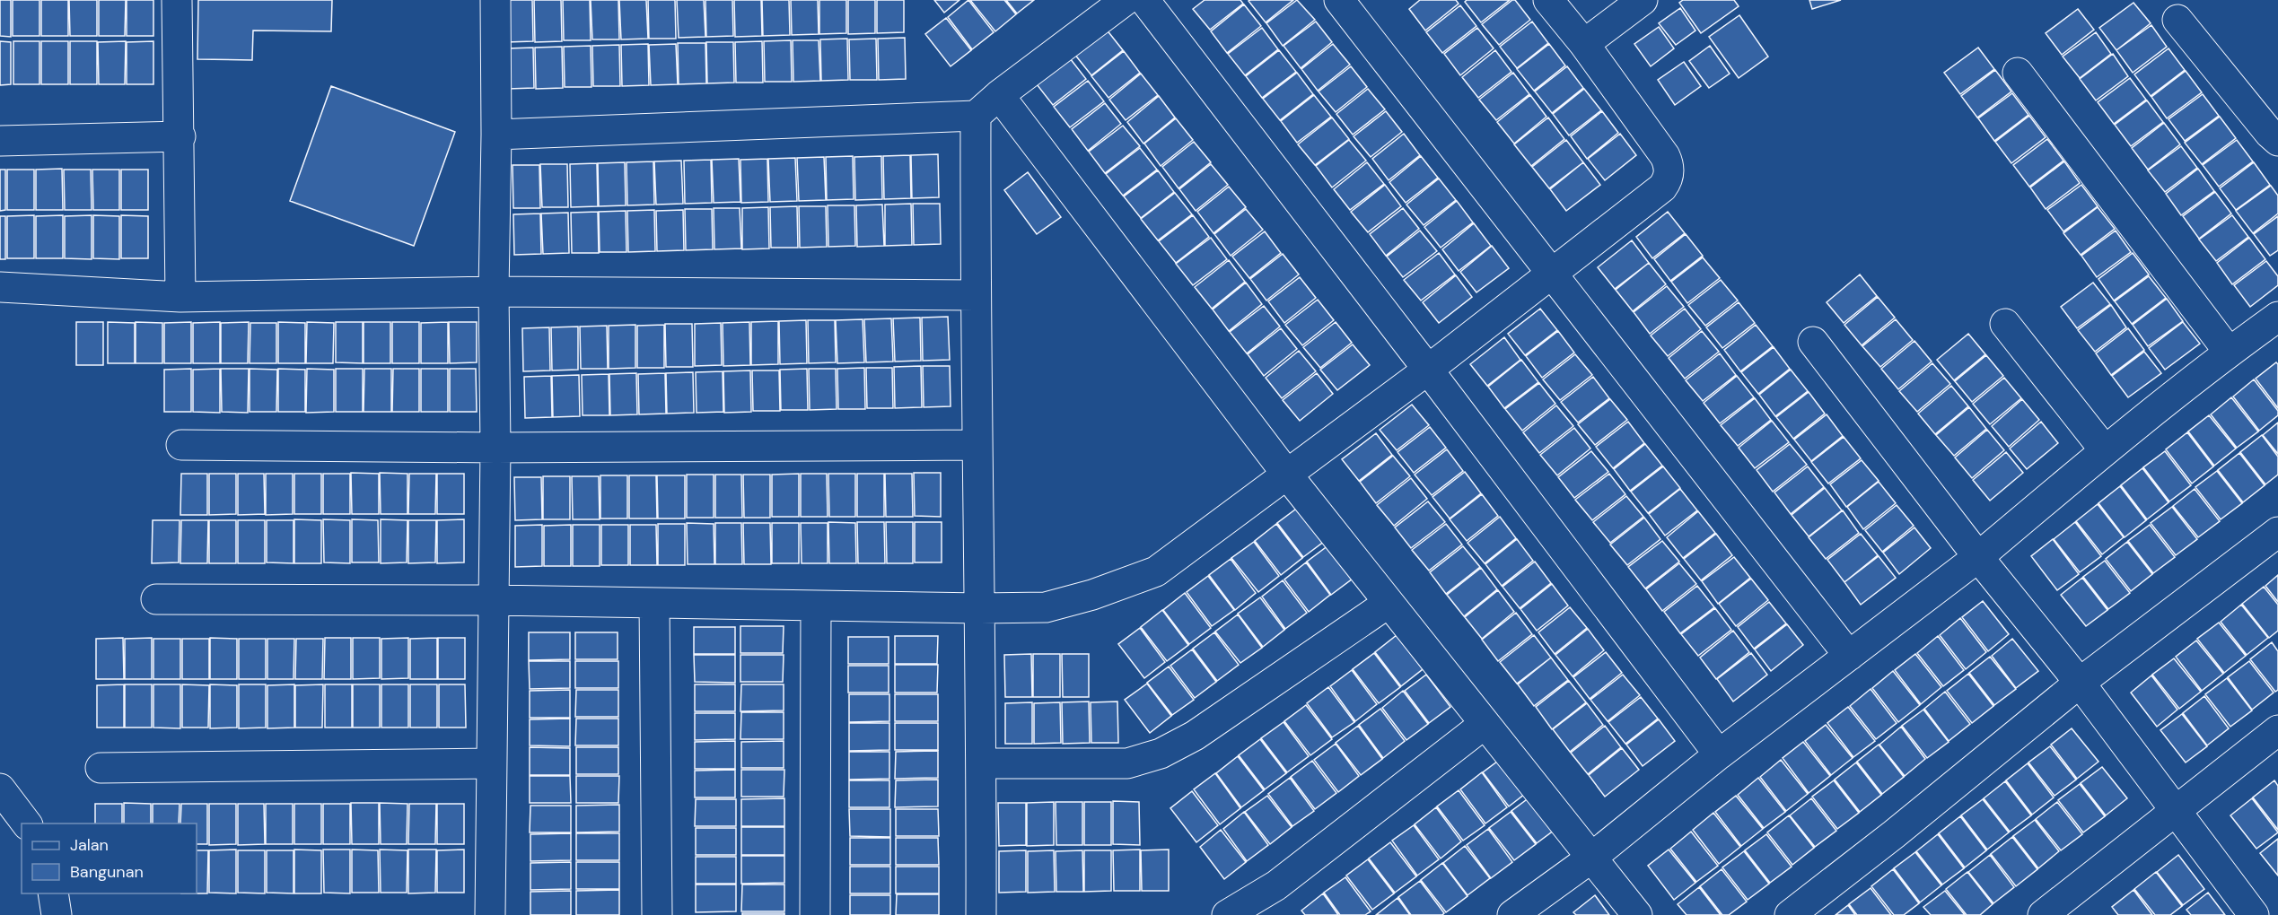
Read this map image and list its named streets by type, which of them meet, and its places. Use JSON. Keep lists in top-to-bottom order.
{
  "legend": ["Jalan", "Bangunan"]
}
